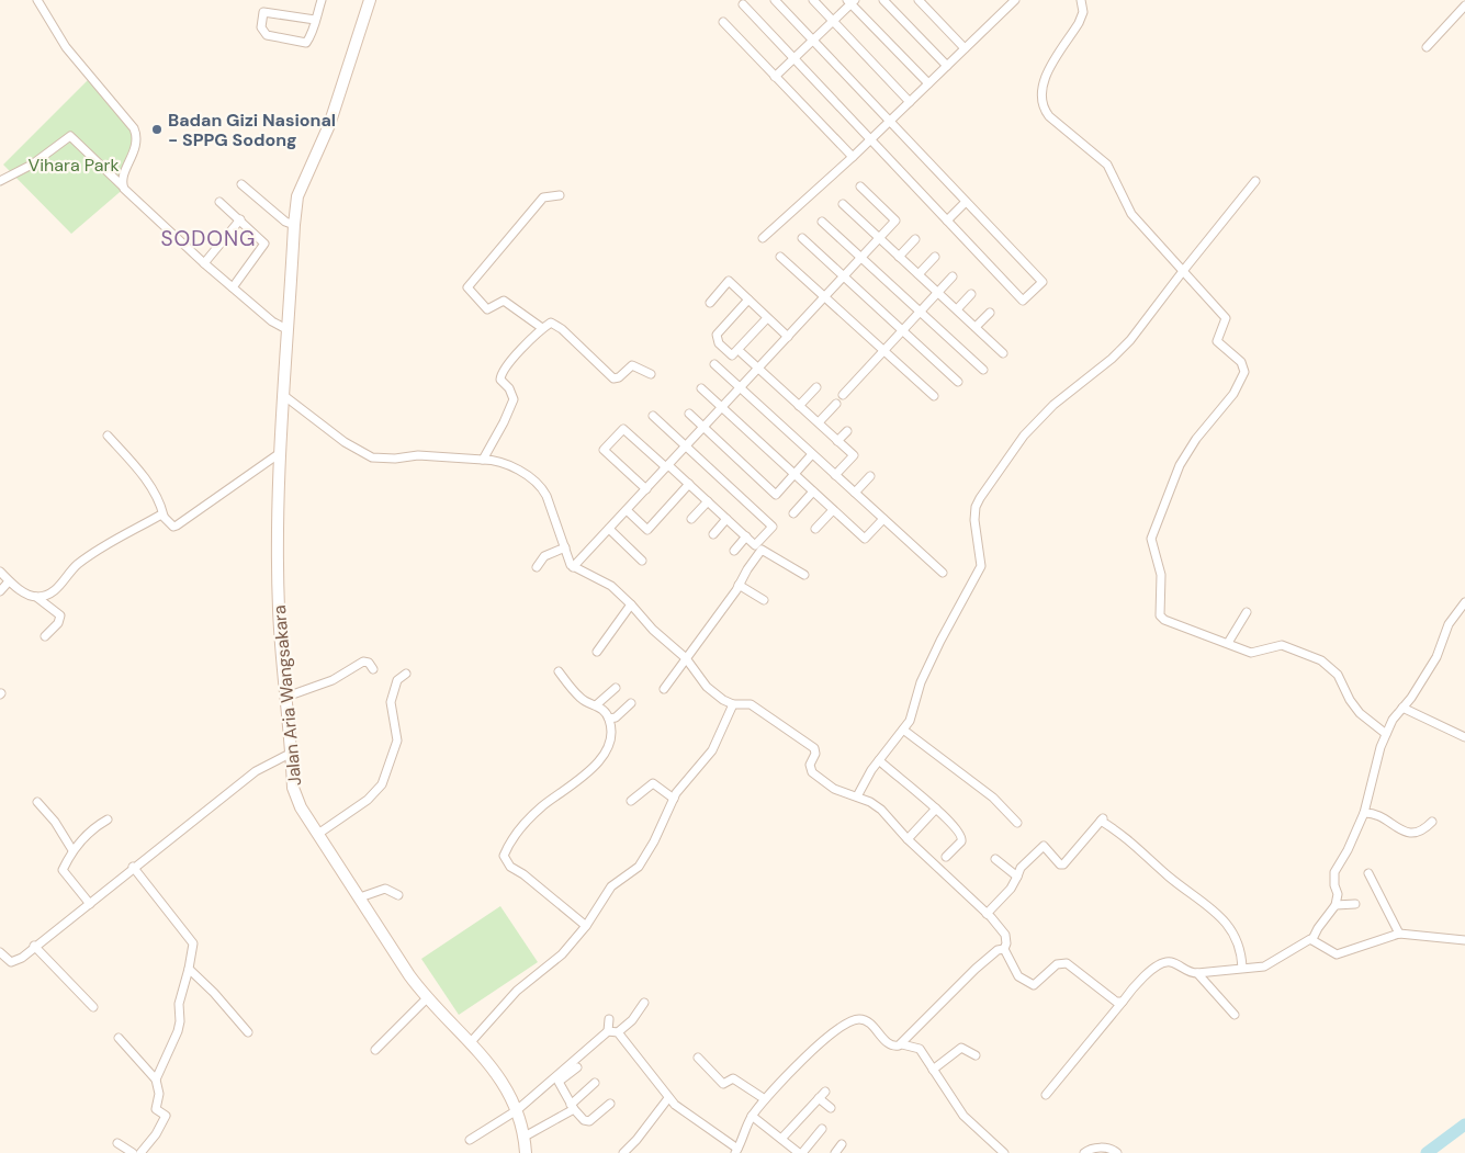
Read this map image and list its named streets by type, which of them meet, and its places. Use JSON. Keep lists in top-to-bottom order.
{
  "streets": {
    "street": ["Jalan Aria Wangsakara"]
  },
  "districts": ["SODONG"],
  "parks": ["Vihara Park"],
  "places": ["Badan Gizi Nasional - SPPG Sodong"]
}
